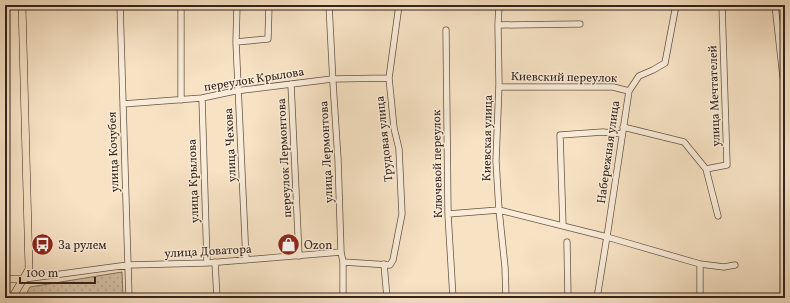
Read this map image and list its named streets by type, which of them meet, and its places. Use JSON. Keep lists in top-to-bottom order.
{
  "streets": {
    "main road": ["улица Доватора"],
    "street": [
      "Киевский переулок",
      "переулок Крылова",
      "улица Мечтателей",
      "Киевская улица",
      "Трудовая улица",
      "улица Чехова",
      "улица Кочубея",
      "улица Лермонтова",
      "Набережная улица",
      "переулок Лермонтова",
      "Ключевой переулок",
      "улица Крылова"
    ]
  },
  "crossings": [
    ["Киевский переулок", "Киевская улица"],
    ["Киевский переулок", "Набережная улица"],
    ["переулок Крылова", "Трудовая улица"],
    ["переулок Крылова", "улица Чехова"],
    ["переулок Крылова", "улица Кочубея"],
    ["переулок Крылова", "улица Лермонтова"],
    ["переулок Крылова", "переулок Лермонтова"],
    ["переулок Крылова", "улица Крылова"],
    ["улица Чехова", "улица Доватора"],
    ["улица Кочубея", "улица Доватора"],
    ["улица Лермонтова", "улица Доватора"],
    ["переулок Лермонтова", "улица Доватора"],
    ["улица Крылова", "улица Доватора"]
  ],
  "places": {
    "bus stop": ["За рулем"],
    "shop": ["Ozon"]
  },
  "scale_bar": "100 m"
}
